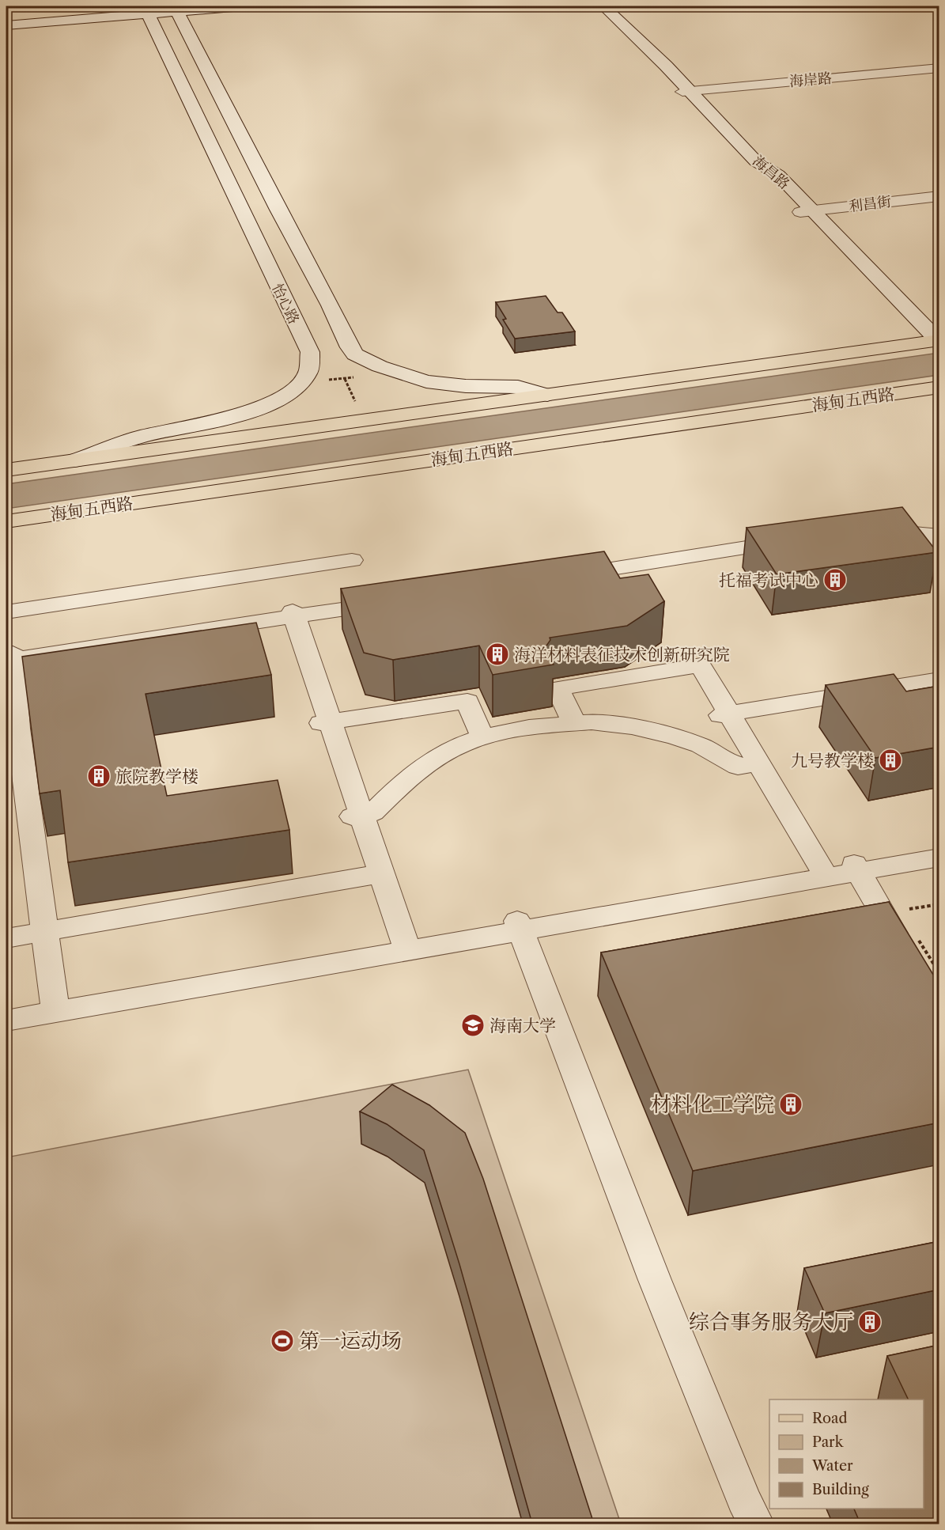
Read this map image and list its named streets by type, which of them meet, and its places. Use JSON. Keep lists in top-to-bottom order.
{
  "streets": {
    "main road": ["海甸五西路"],
    "street": [
      "海岸路",
      "海昌路",
      "利昌街",
      "怡心路"
    ]
  },
  "crossings": [
    ["海岸路", "海昌路"],
    ["海昌路", "利昌街"]
  ],
  "places": {
    "building": [
      "托福考试中心",
      "海洋材料表征技术创新研究院",
      "九号教学楼",
      "旅院教学楼",
      "材料化工学院",
      "综合事务服务大厅"
    ],
    "school or university": ["海南大学"],
    "sports": ["第一运动场"]
  },
  "legend": [
    "Road",
    "Park",
    "Water",
    "Building"
  ]
}
